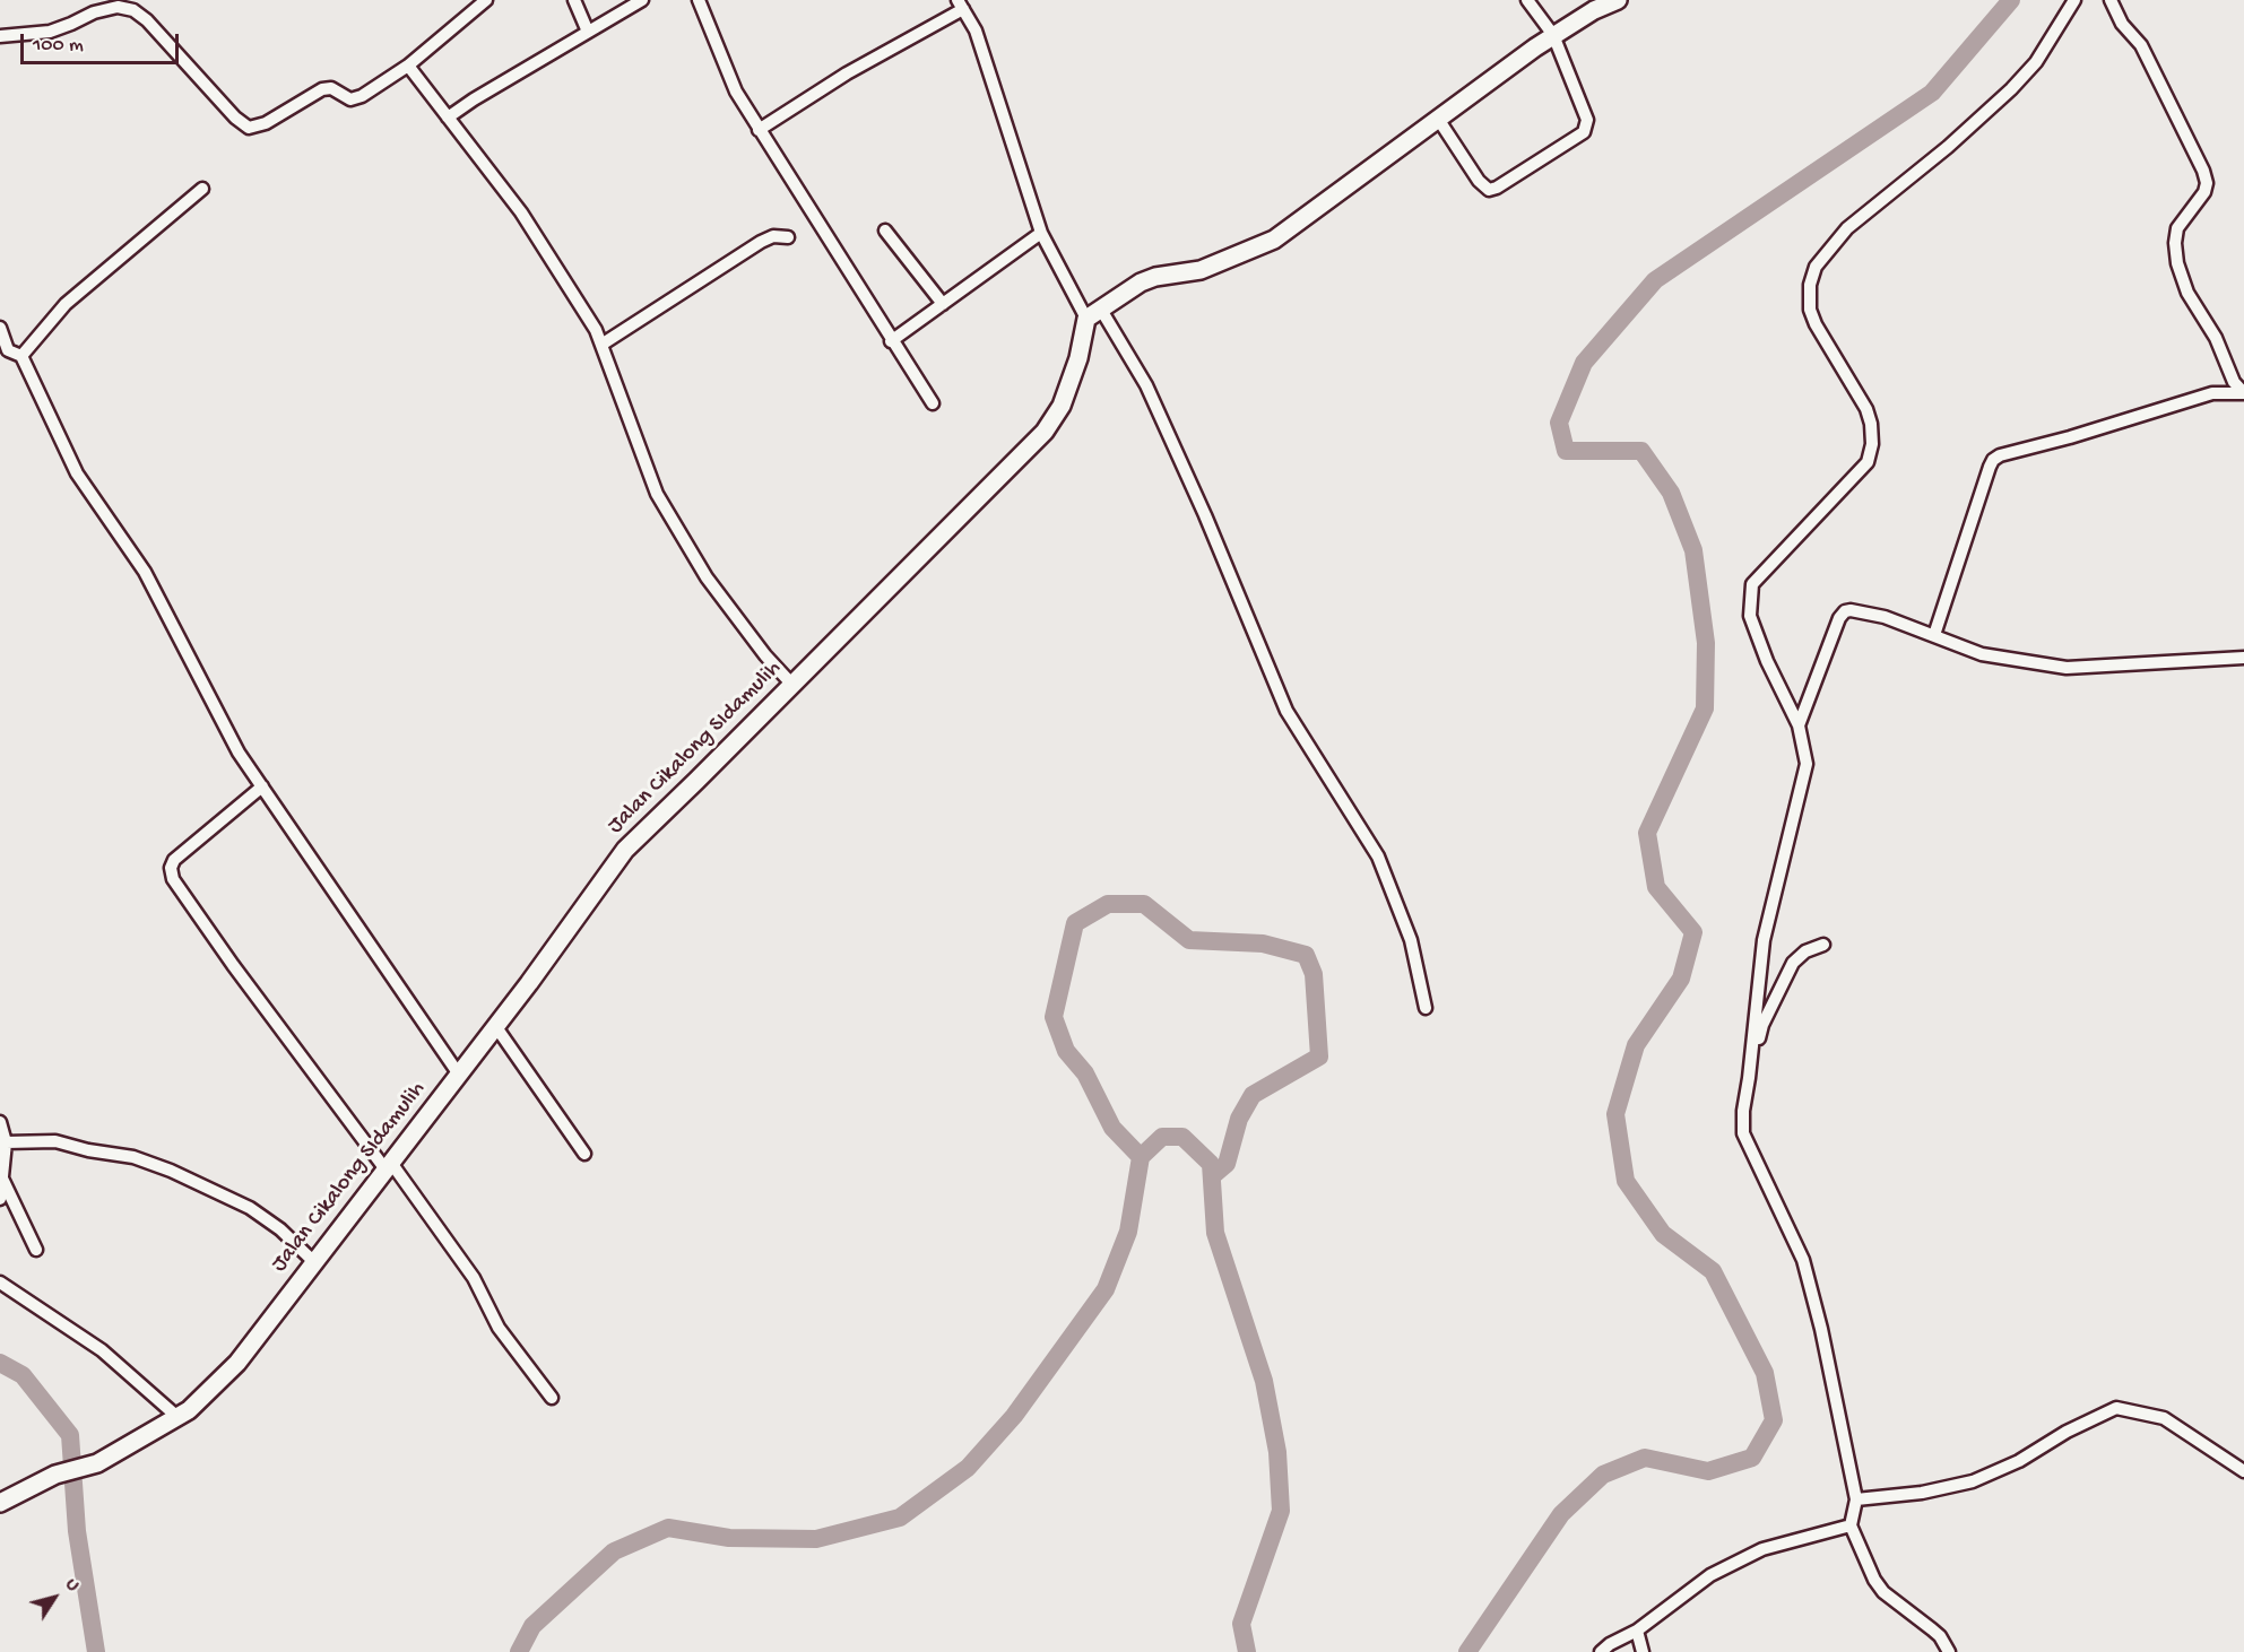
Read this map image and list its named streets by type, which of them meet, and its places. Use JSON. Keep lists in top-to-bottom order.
{
  "streets": {
    "street": ["Jalan Cikalong SIdamulih"]
  },
  "scale_bar": "100 m",
  "north": "top right"
}
